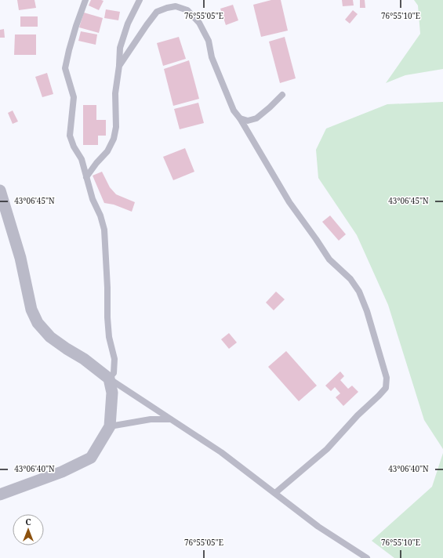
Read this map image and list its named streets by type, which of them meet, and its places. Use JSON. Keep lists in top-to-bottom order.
{
  "north": "top",
  "coordinates": [
    "76°55'05\"E",
    "76°55'10\"E",
    "43°06'45\"N",
    "43°06'40\"N"
  ]
}
